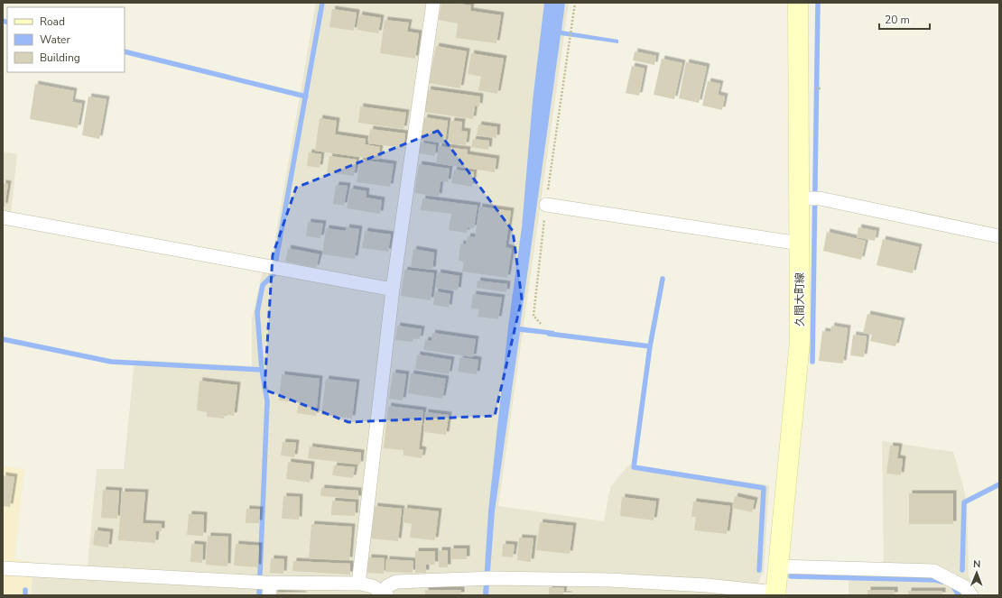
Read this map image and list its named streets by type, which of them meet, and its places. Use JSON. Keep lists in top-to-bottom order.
{
  "streets": {
    "main road": ["久間大町線"]
  },
  "legend": ["Road", "Water", "Building"],
  "scale_bar": "20 m",
  "north": "top"
}
